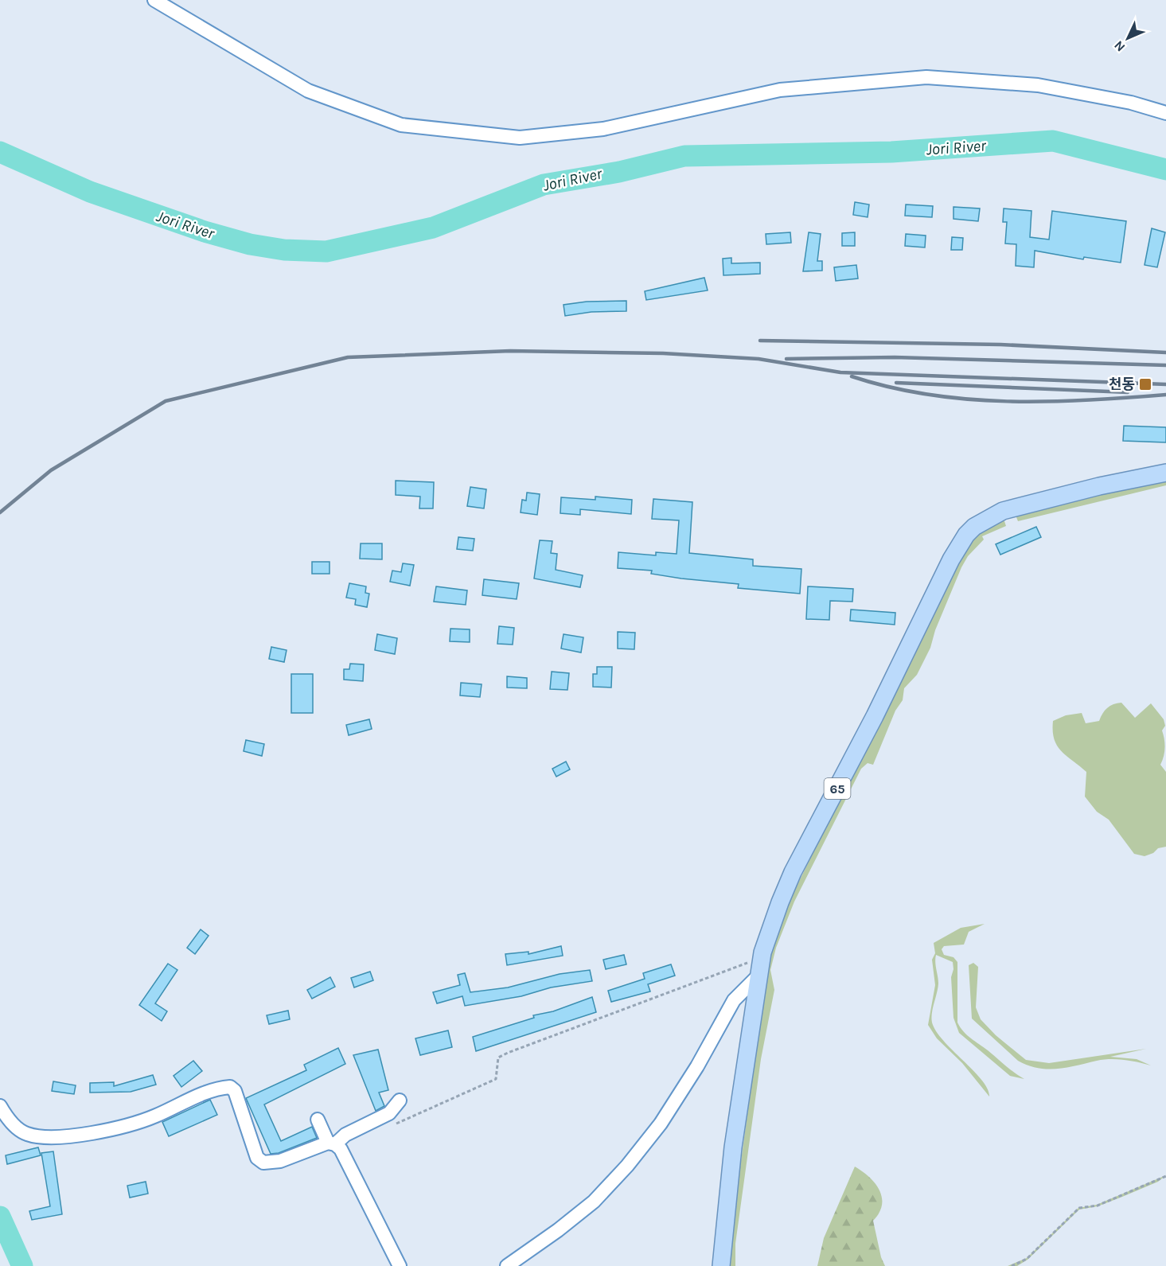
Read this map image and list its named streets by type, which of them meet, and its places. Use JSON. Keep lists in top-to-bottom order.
{
  "streets": {
    "main road": ["65"]
  },
  "water": ["Jori River"],
  "places": {
    "transit": ["천동"]
  },
  "north": "bottom left"
}
